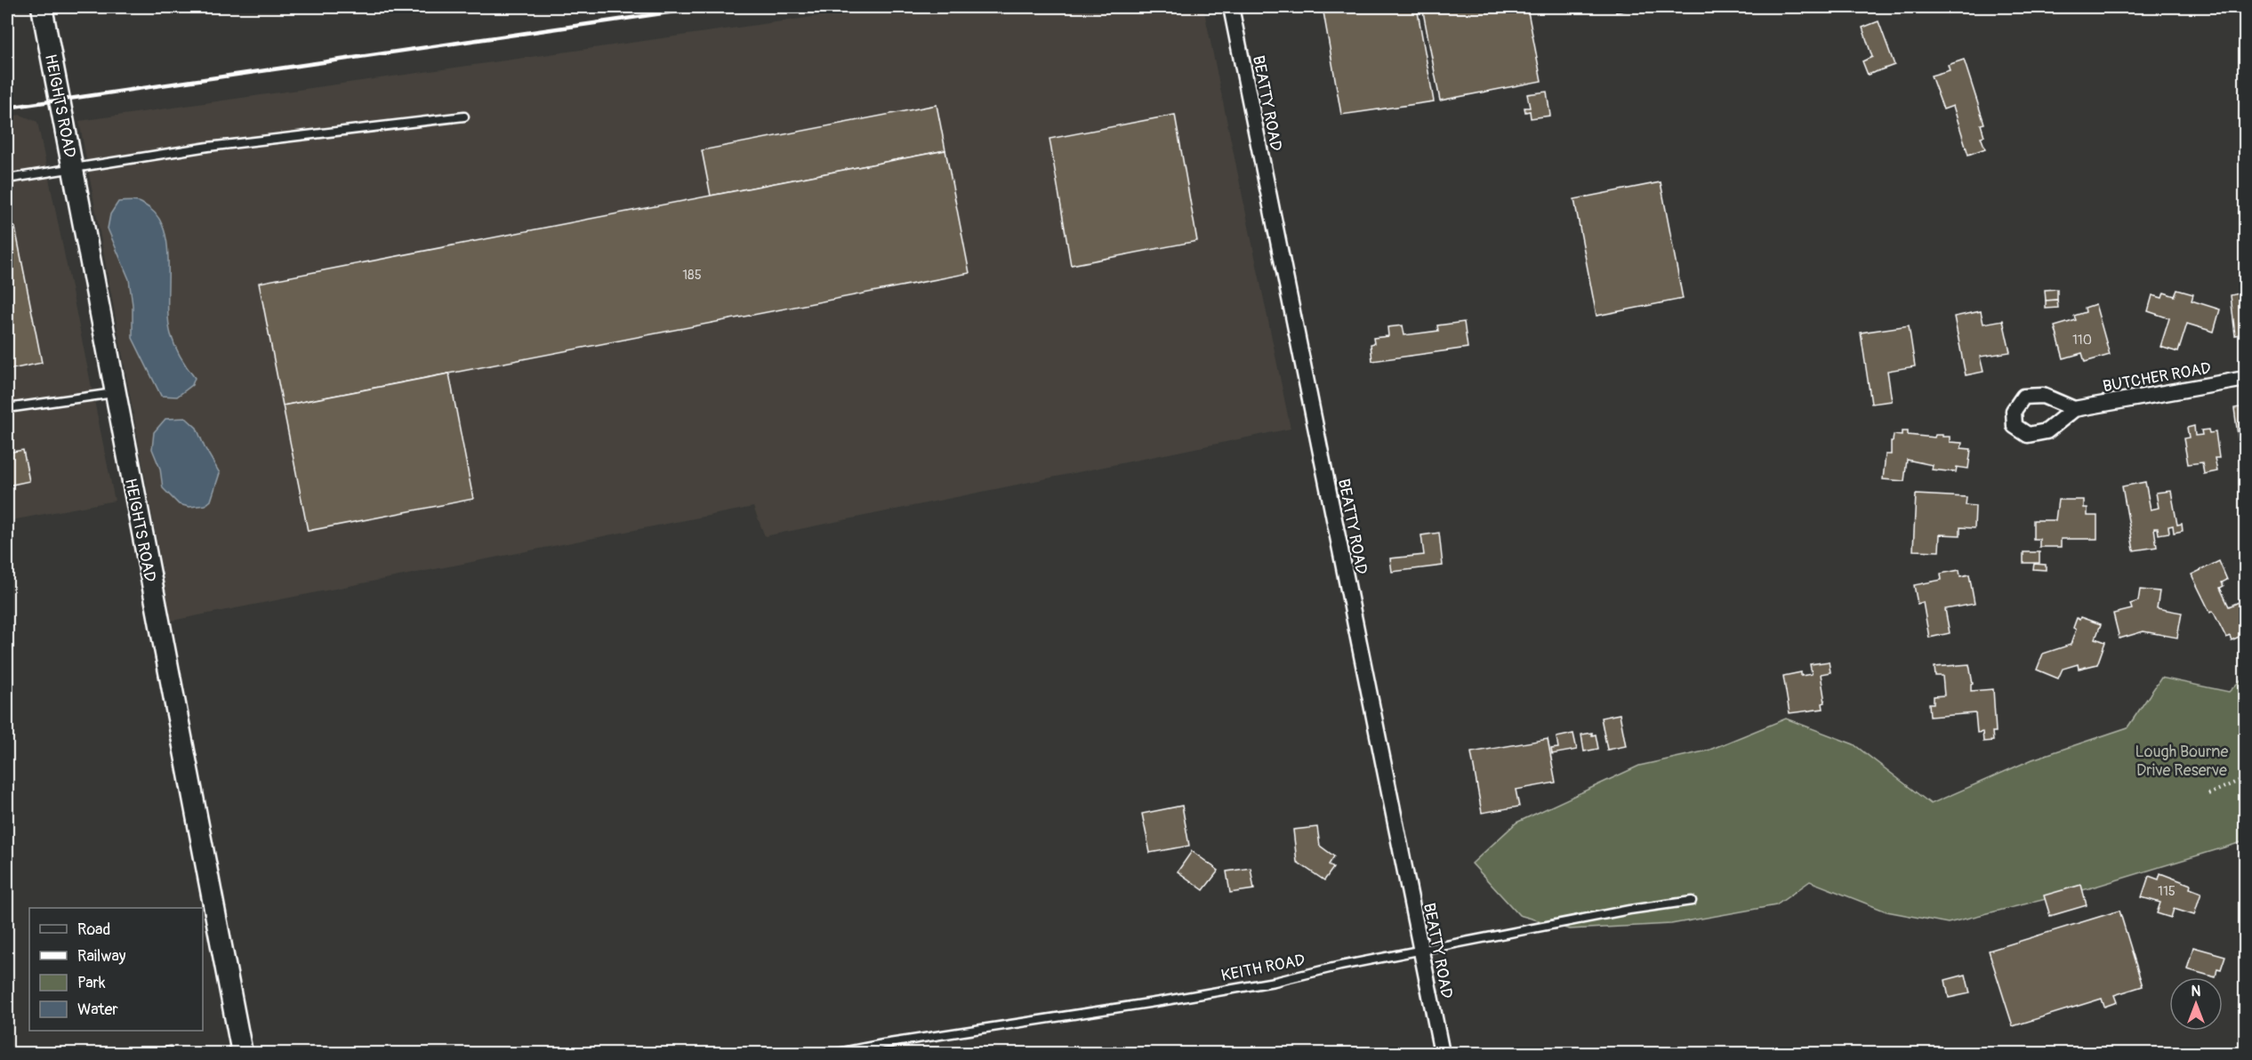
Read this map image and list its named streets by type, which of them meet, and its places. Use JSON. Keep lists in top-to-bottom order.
{
  "streets": {
    "street": ["BEATTY ROAD", "HEIGHTS ROAD", "BUTCHER ROAD"],
    "lane": ["KEITH ROAD"]
  },
  "crossings": [
    ["BEATTY ROAD", "KEITH ROAD"]
  ],
  "parks": ["Lough Bourne Drive Reserve"],
  "house_numbers": ["185", "110", "115"],
  "legend": [
    "Road",
    "Railway",
    "Park",
    "Water"
  ],
  "north": "top"
}
